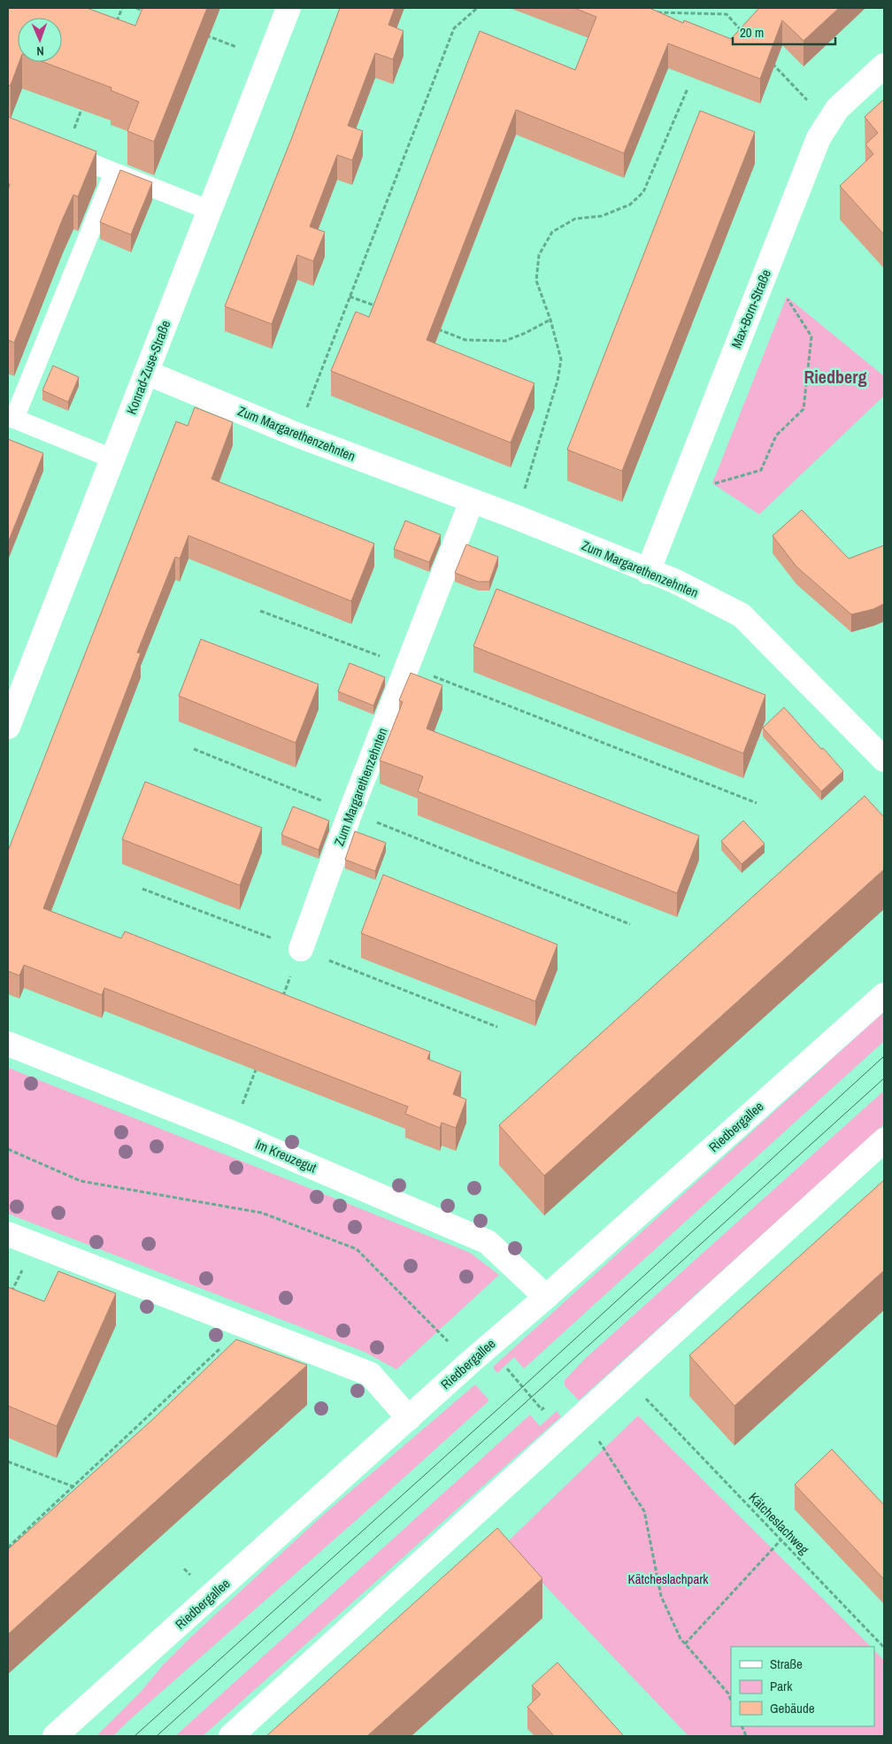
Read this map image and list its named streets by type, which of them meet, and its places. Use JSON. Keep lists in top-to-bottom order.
{
  "streets": {
    "street": [
      "Max-Born-Straße",
      "Konrad-Zuse-Straße",
      "Zum Margarethenzehnten",
      "Riedbergallee",
      "Im Kreuzegut"
    ],
    "path": ["Kätcheslachweg"]
  },
  "crossings": [
    ["Max-Born-Straße", "Zum Margarethenzehnten"],
    ["Konrad-Zuse-Straße", "Zum Margarethenzehnten"],
    ["Riedbergallee", "Im Kreuzegut"]
  ],
  "districts": ["Riedberg"],
  "parks": ["Kätcheslachpark"],
  "legend": ["Straße", "Park", "Gebäude"],
  "scale_bar": "20 m",
  "north": "bottom"
}
